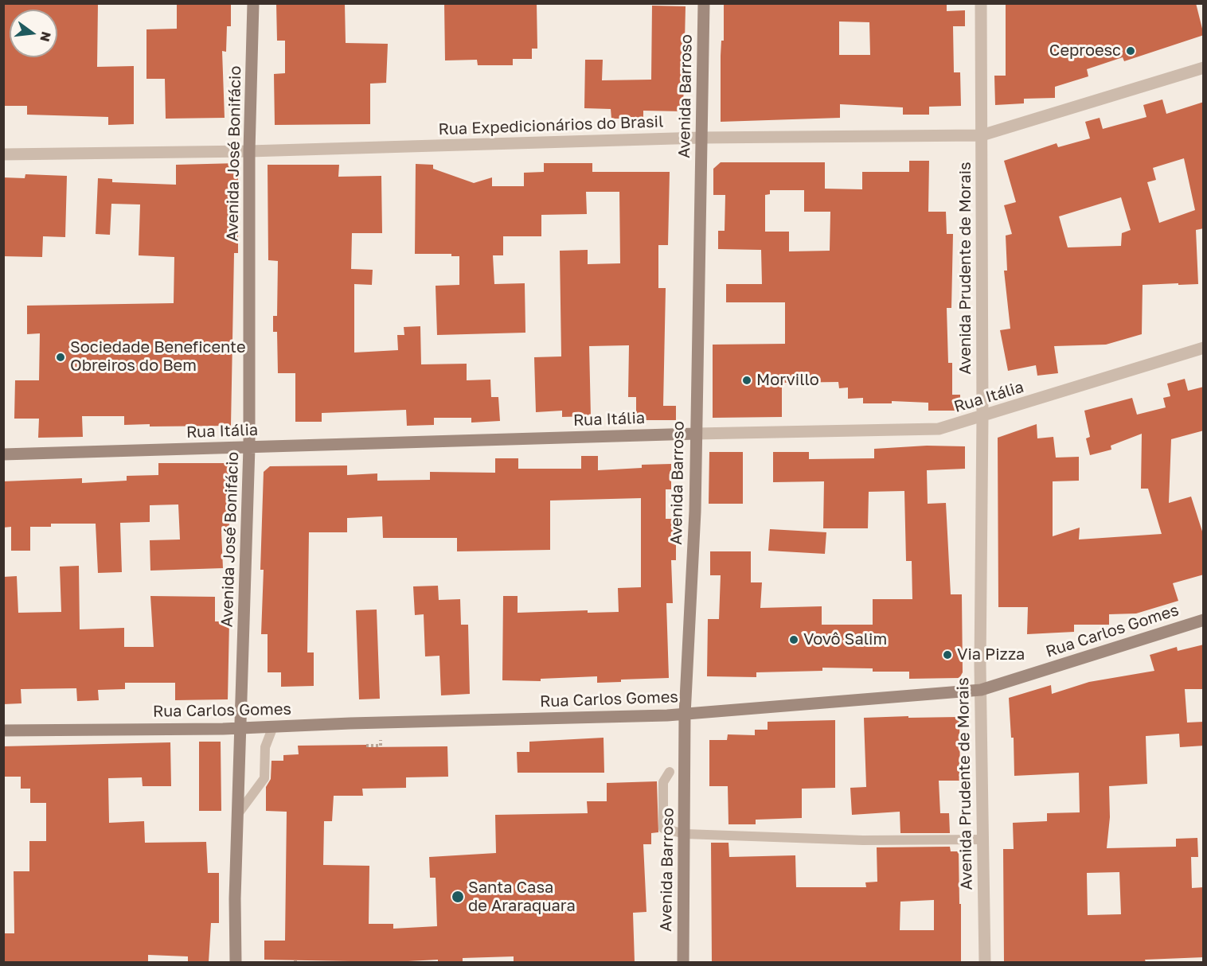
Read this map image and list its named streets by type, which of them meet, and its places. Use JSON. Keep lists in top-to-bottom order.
{
  "streets": {
    "street": [
      "Avenida Barroso",
      "Rua Expedicionários do Brasil",
      "Avenida José Bonifácio",
      "Avenida Prudente de Morais",
      "Rua Itália",
      "Rua Carlos Gomes"
    ]
  },
  "crossings": [
    ["Avenida Barroso", "Rua Expedicionários do Brasil"],
    ["Avenida Barroso", "Rua Itália"],
    ["Avenida Barroso", "Rua Carlos Gomes"],
    ["Rua Expedicionários do Brasil", "Avenida José Bonifácio"],
    ["Rua Expedicionários do Brasil", "Avenida Prudente de Morais"],
    ["Avenida José Bonifácio", "Rua Itália"],
    ["Avenida José Bonifácio", "Rua Carlos Gomes"],
    ["Avenida Prudente de Morais", "Rua Itália"],
    ["Avenida Prudente de Morais", "Rua Carlos Gomes"]
  ],
  "places": [
    "Ceproesc",
    "Sociedade Beneficente Obreiros do Bem",
    "Morvillo",
    "Vovô Salim",
    "Via Pizza",
    "Santa Casa de Araraquara"
  ],
  "north": "right"
}
